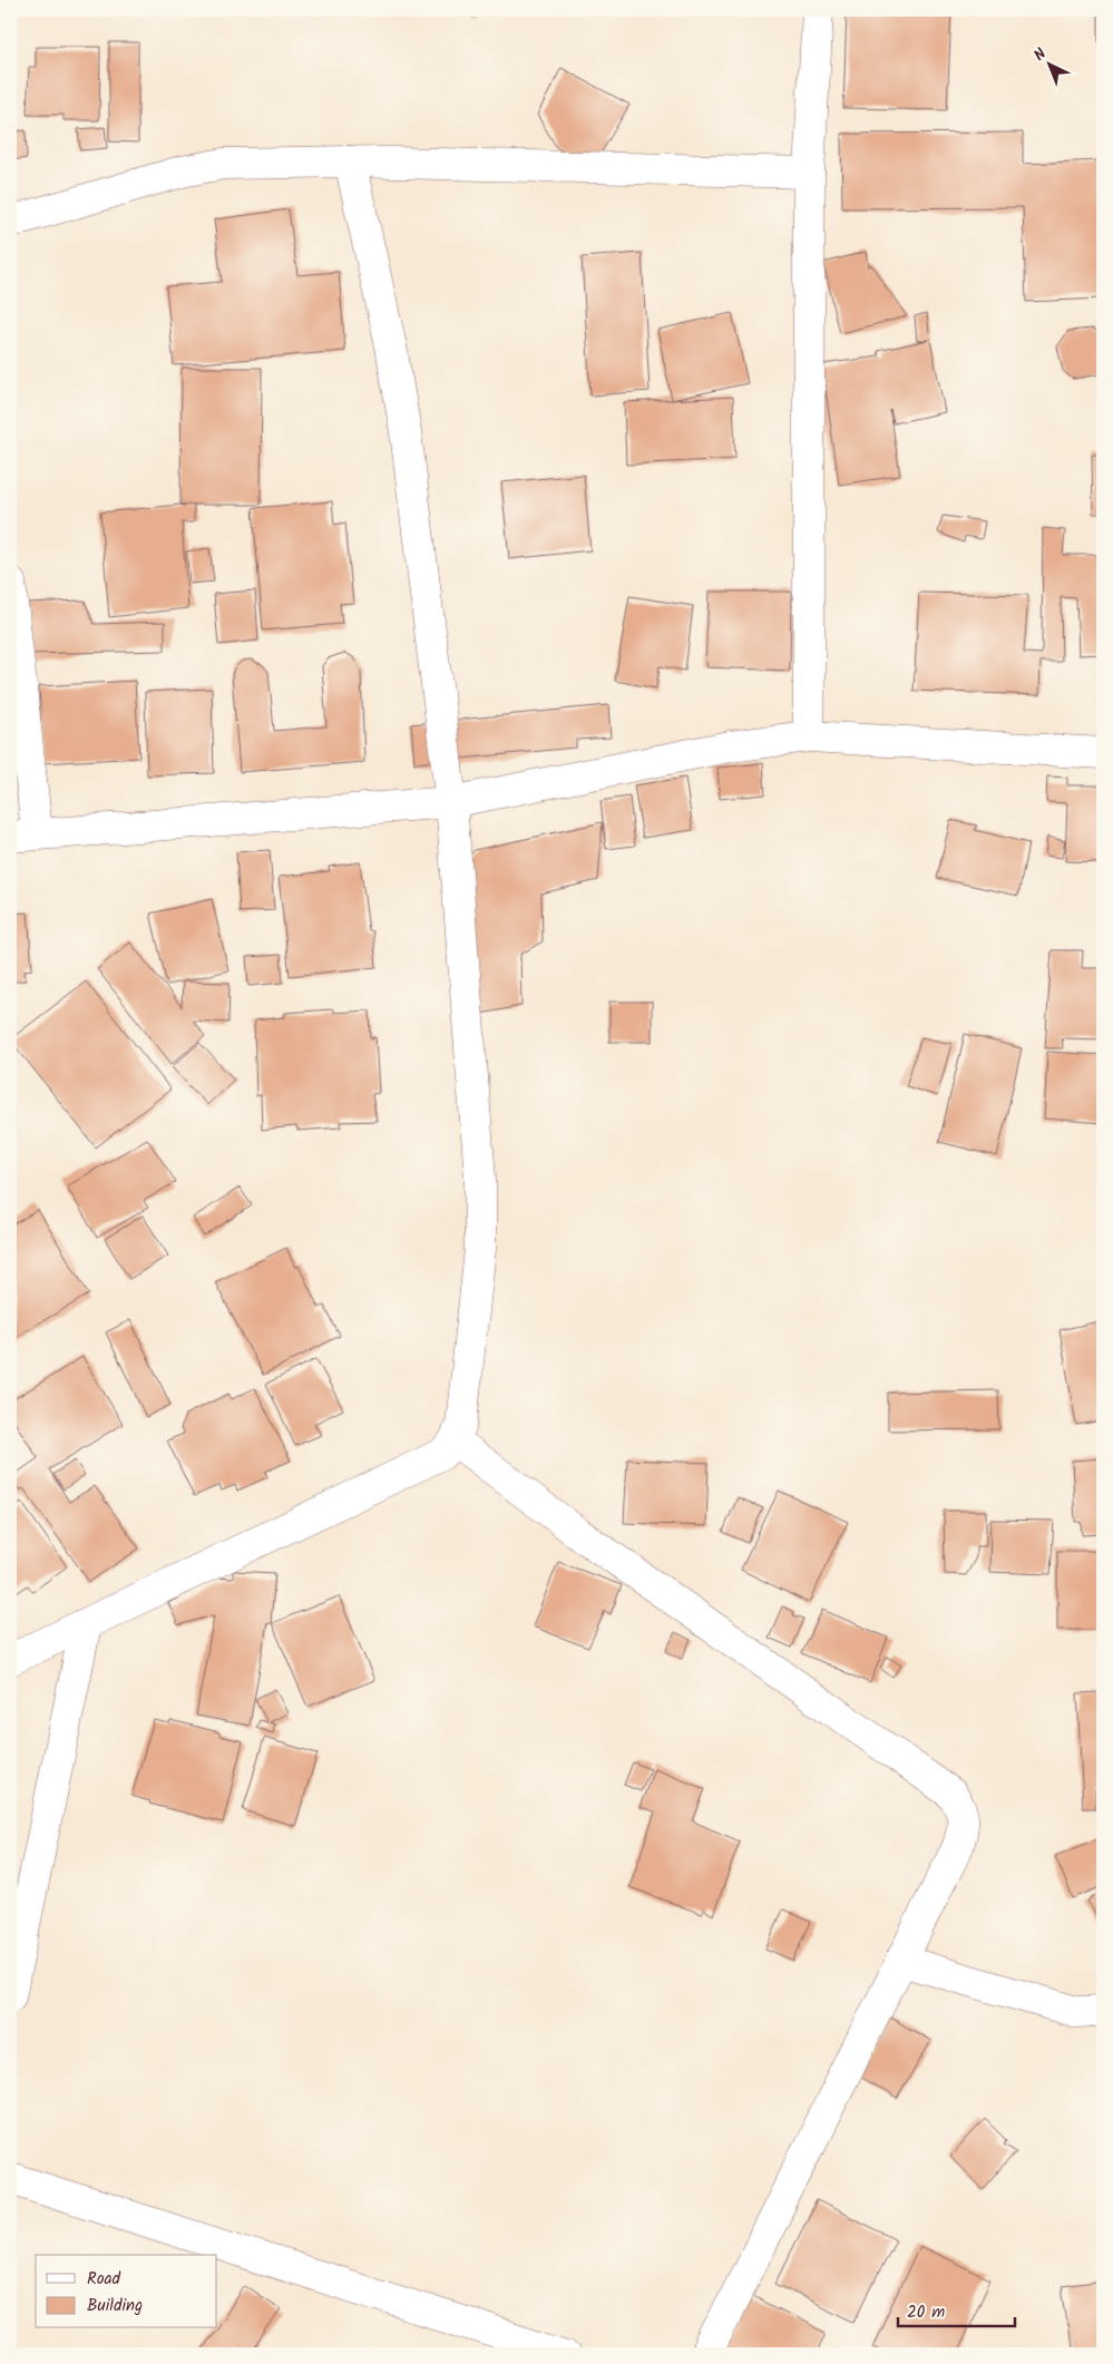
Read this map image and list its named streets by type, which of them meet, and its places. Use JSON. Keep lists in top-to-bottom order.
{
  "legend": ["Road", "Building"],
  "scale_bar": "20 m",
  "north": "top left"
}
